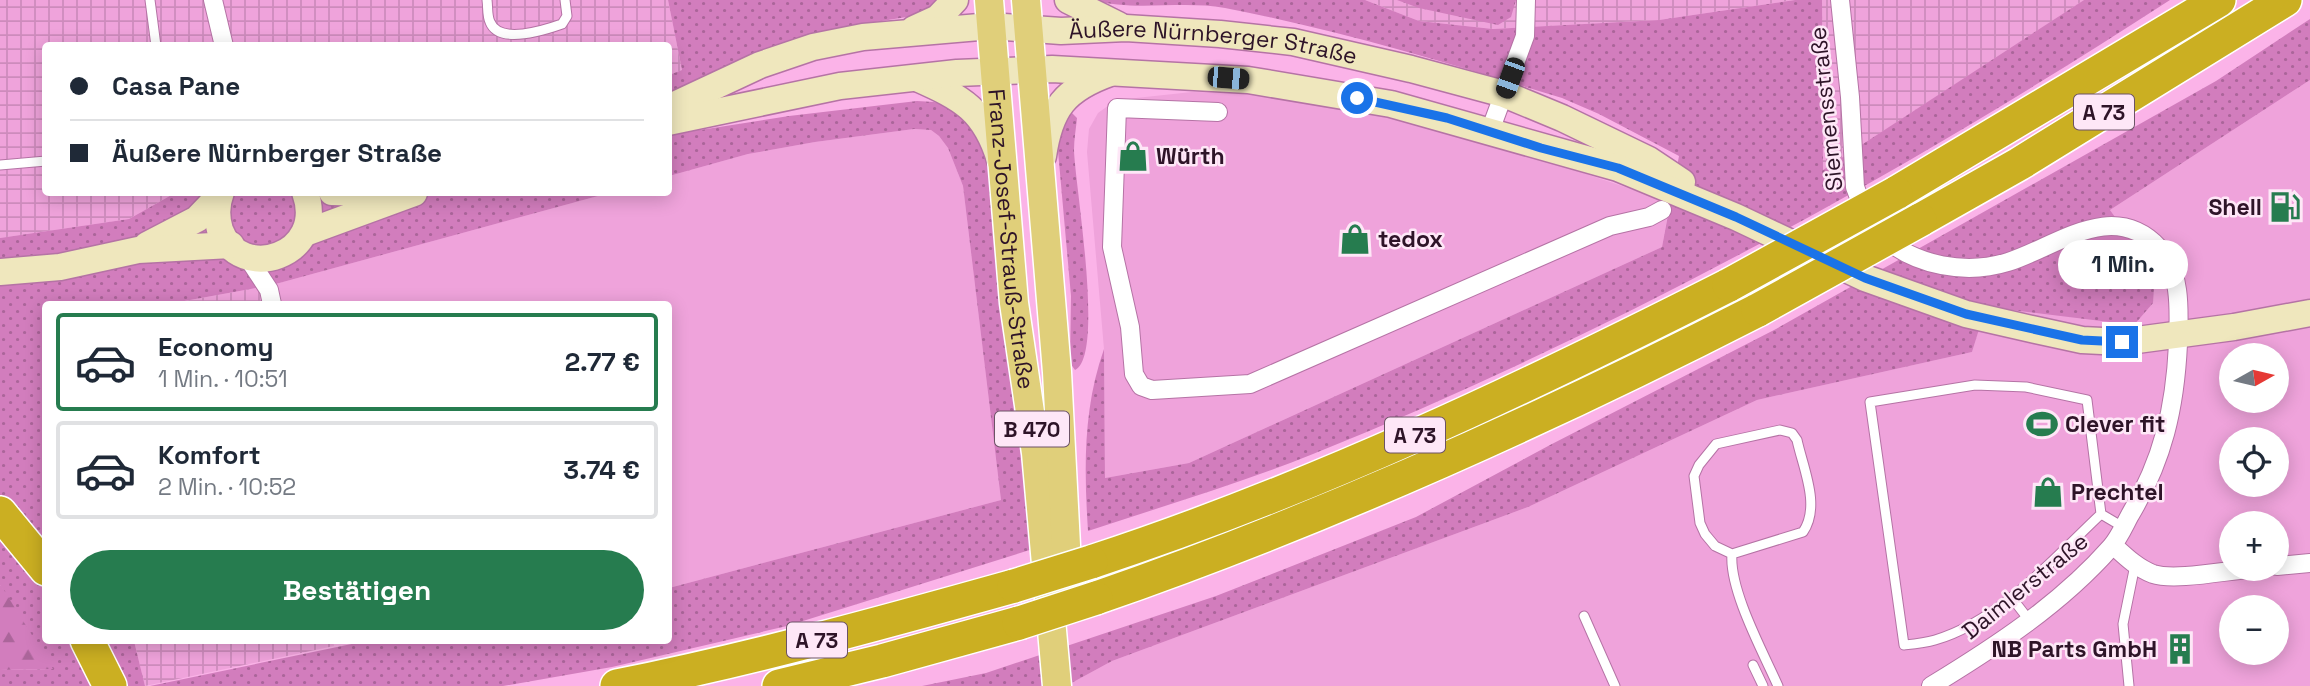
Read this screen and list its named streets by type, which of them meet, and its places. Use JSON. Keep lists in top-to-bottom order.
{
  "streets": {
    "highway": ["A 73"],
    "main road": ["Äußere Nürnberger Straße", "Franz-Josef-Strauß-Straße", "B 470"],
    "street": ["Siemensstraße", "Daimlerstraße"]
  },
  "crossings": [
    ["Äußere Nürnberger Straße", "Siemensstraße"],
    ["Äußere Nürnberger Straße", "Franz-Josef-Strauß-Straße"],
    ["Äußere Nürnberger Straße", "Daimlerstraße"],
    ["Siemensstraße", "Daimlerstraße"]
  ],
  "places": {
    "shop": ["Würth", "tedox", "Prechtel"],
    "fuel station": ["Shell"],
    "sports": ["Clever fit"],
    "building": ["NB Parts GmbH"]
  },
  "north": "right",
  "page": {
    "banner": ["Casa Pane", "Äußere Nürnberger Straße"],
    "bubble": "1 Min.",
    "list": [
      {
        "name": "Economy",
        "note": "1 Min. · 10:51",
        "value": "2.77 €"
      },
      {
        "name": "Komfort",
        "note": "2 Min. · 10:52",
        "value": "3.74 €"
      }
    ],
    "map_buttons": ["+", "−"],
    "buttons": "Bestätigen"
  }
}
